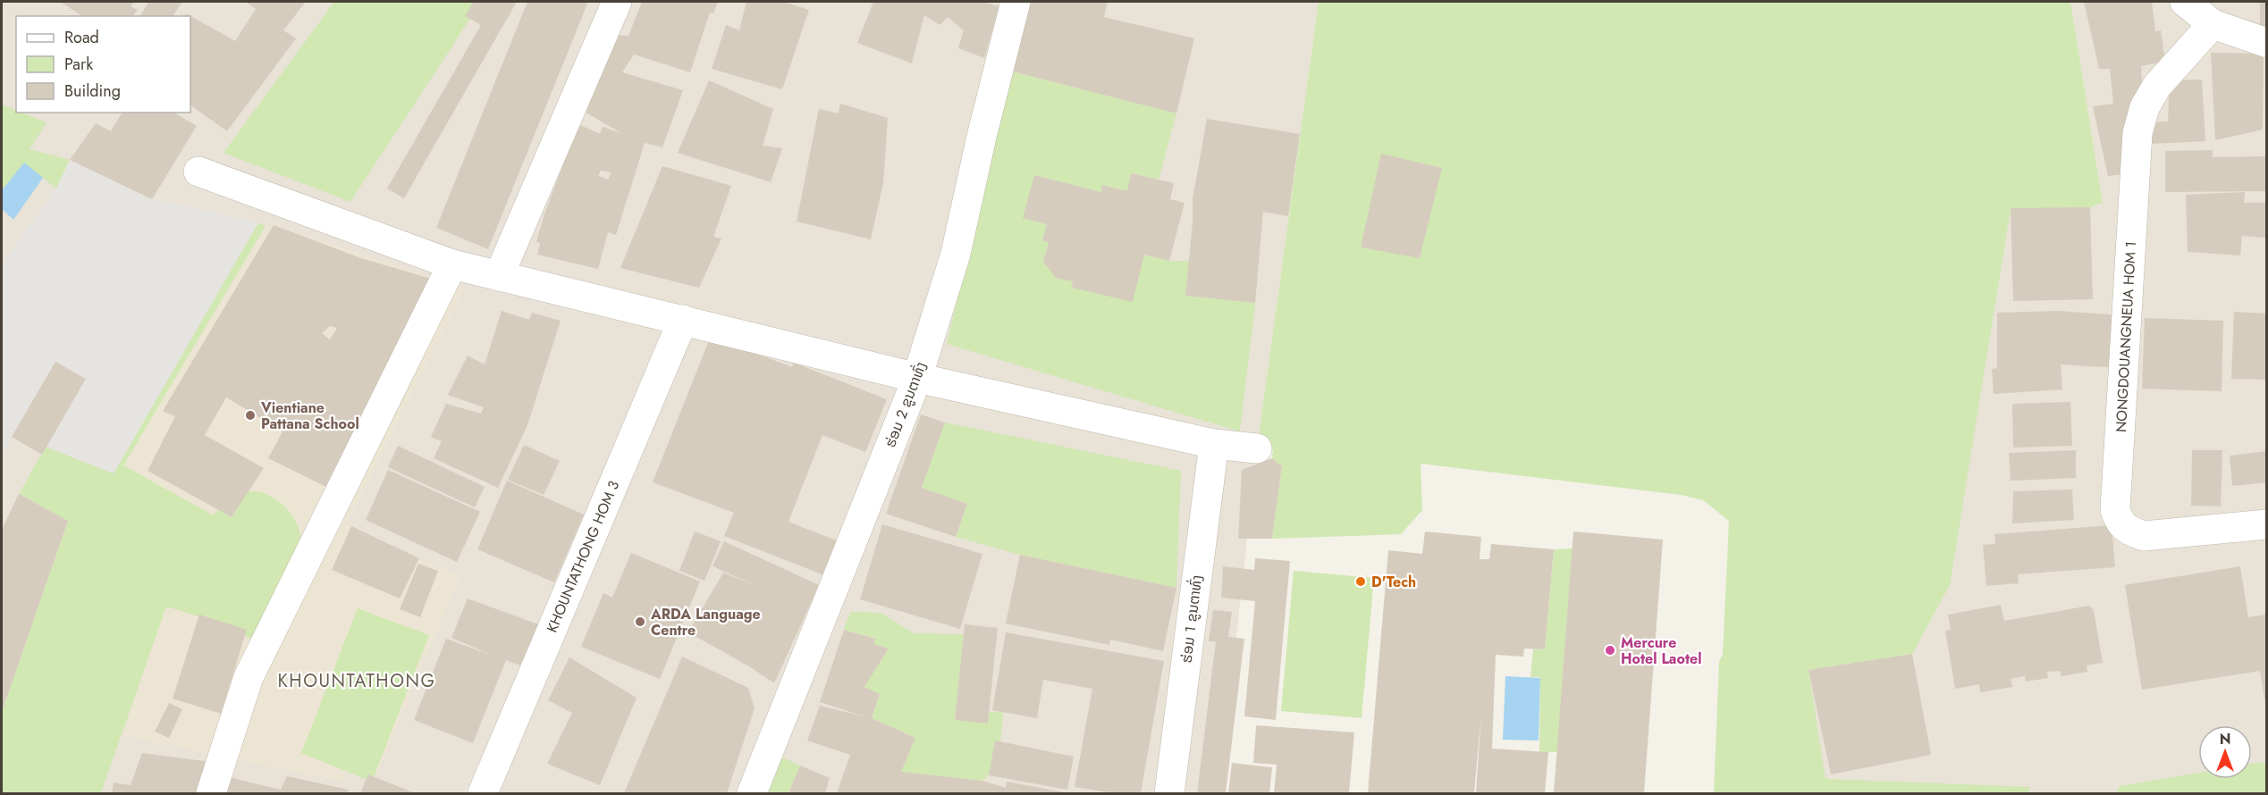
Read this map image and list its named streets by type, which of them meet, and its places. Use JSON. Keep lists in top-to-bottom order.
{
  "streets": {
    "street": [
      "NONGDOUANGNEUA HOM 1",
      "ຮ່ອມ 2 ຂູນຕາທົ່ງ",
      "KHOUNTATHONG HOM 3",
      "ຮ່ອມ 1 ຂູນຕາທົ່ງ"
    ]
  },
  "districts": ["KHOUNTATHONG"],
  "places": [
    "Vientiane Pattana School",
    "D'Tech",
    "ARDA Language Centre",
    "Mercure Hotel Laotel"
  ],
  "legend": ["Road", "Park", "Building"],
  "north": "top"
}
